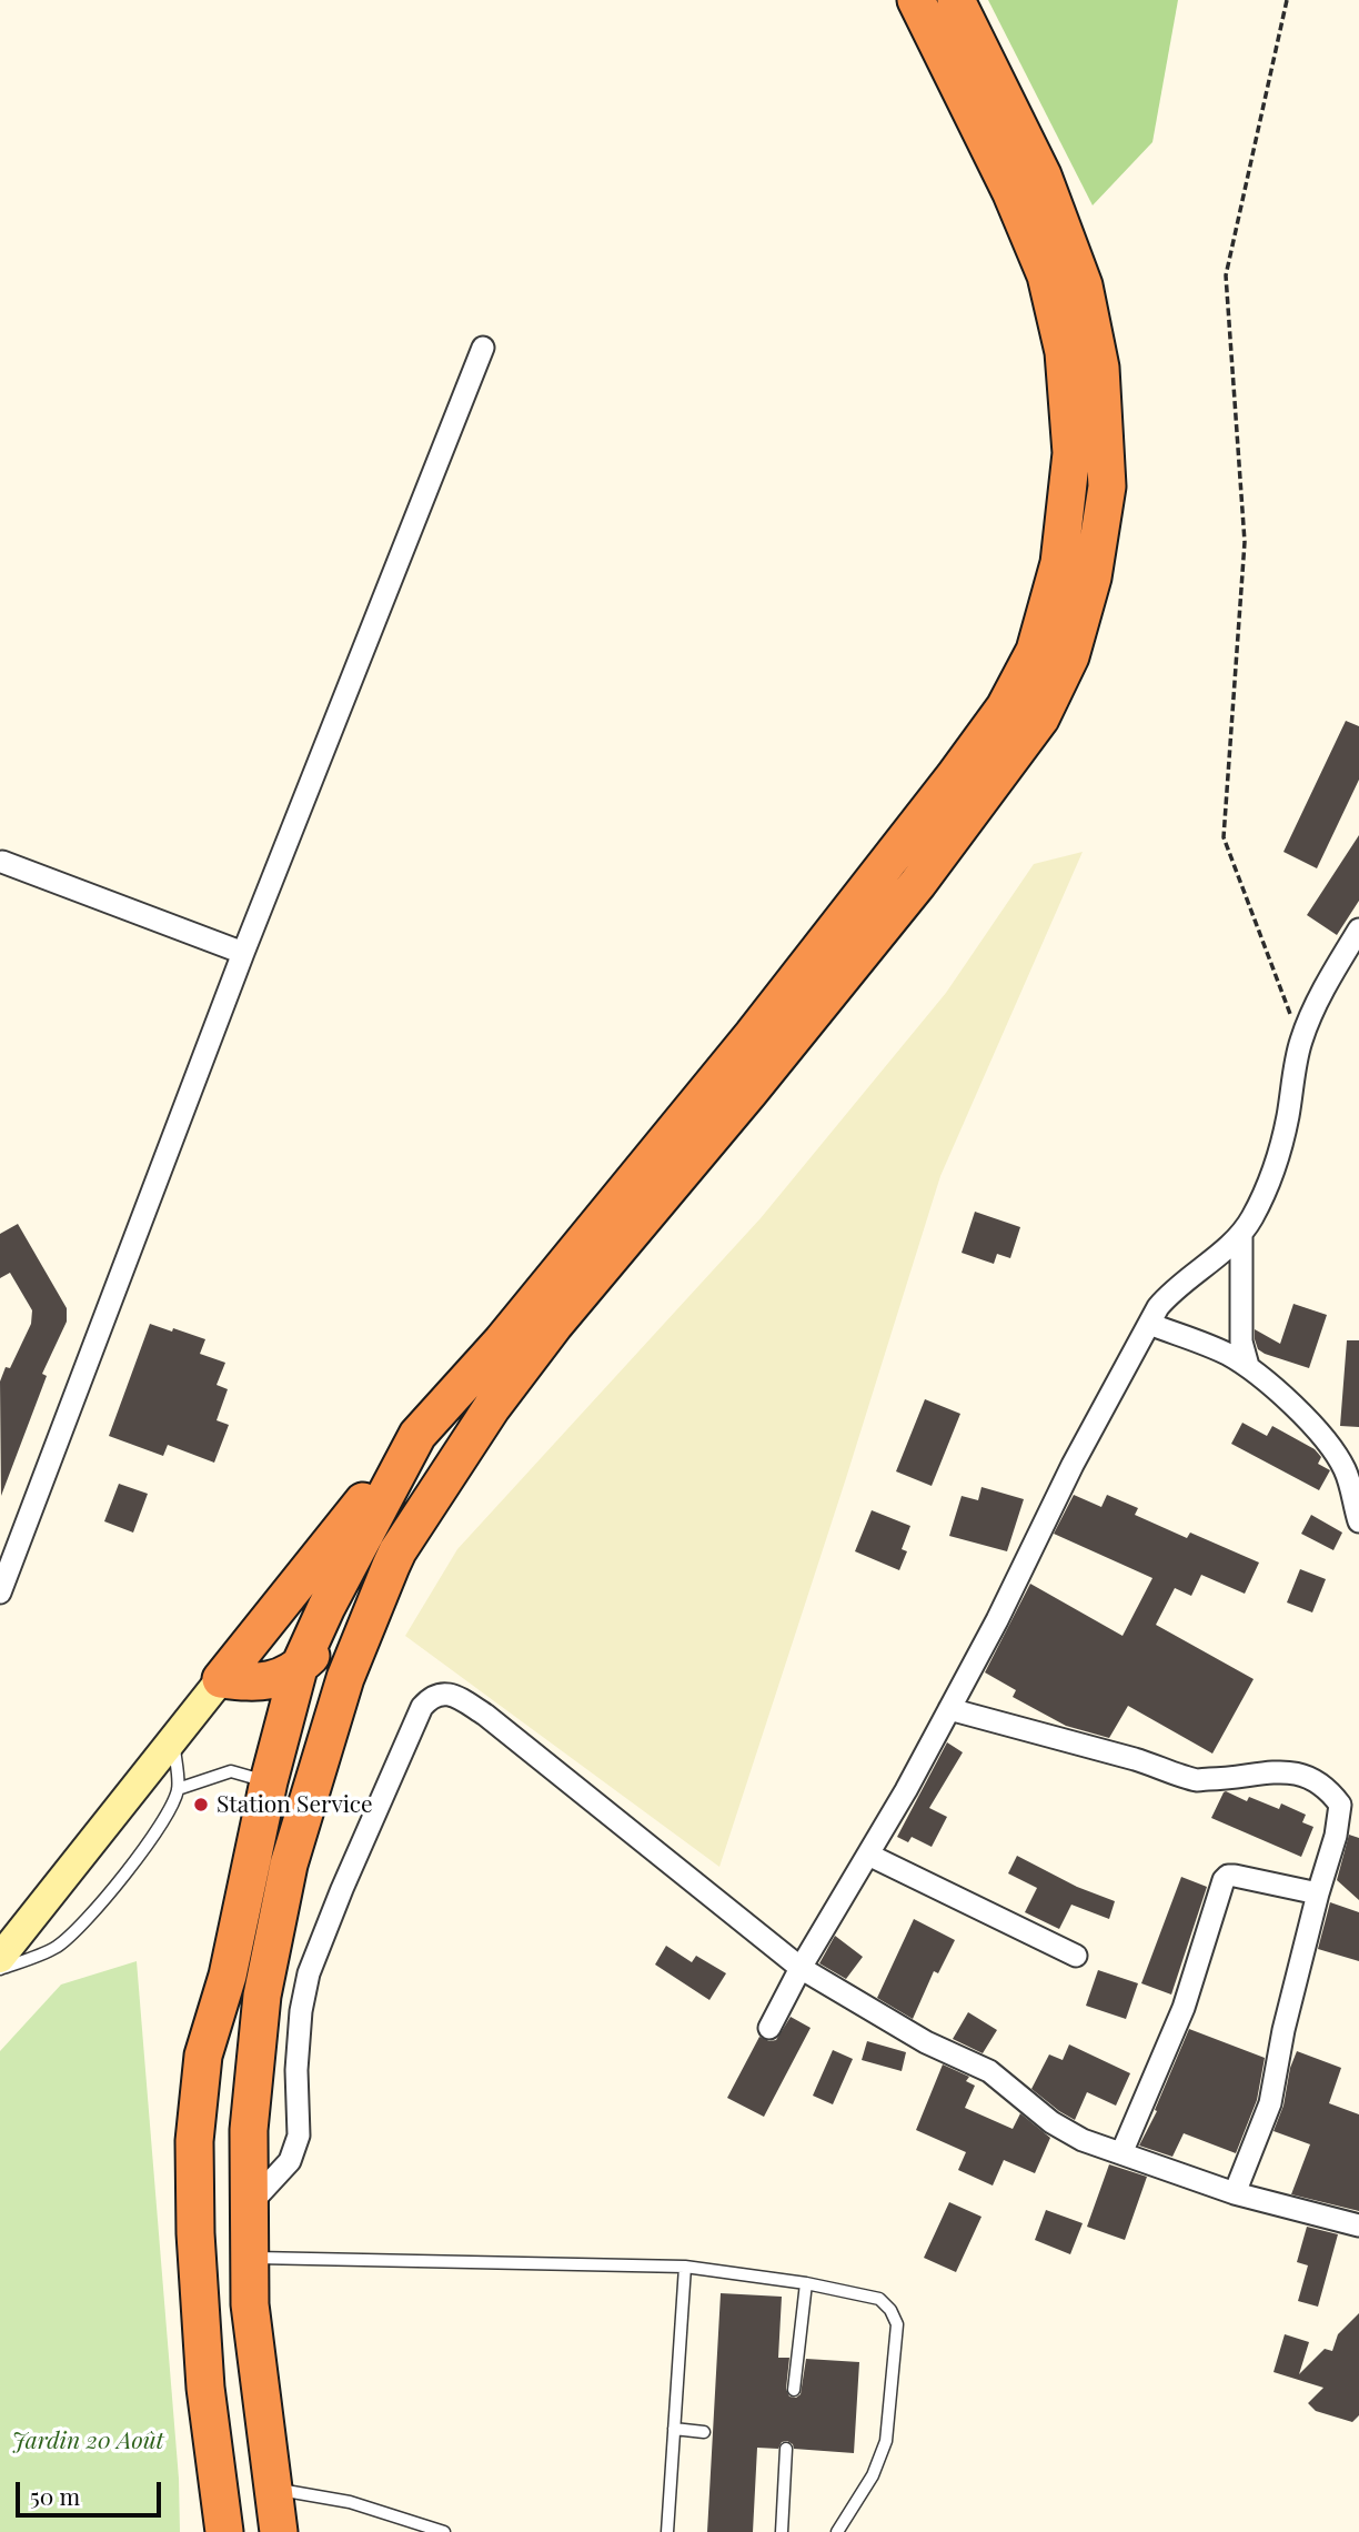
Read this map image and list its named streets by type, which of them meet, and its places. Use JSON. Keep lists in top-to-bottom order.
{
  "parks": ["Jardin 20 Août"],
  "places": ["Station Service"],
  "scale_bar": "50 m"
}
